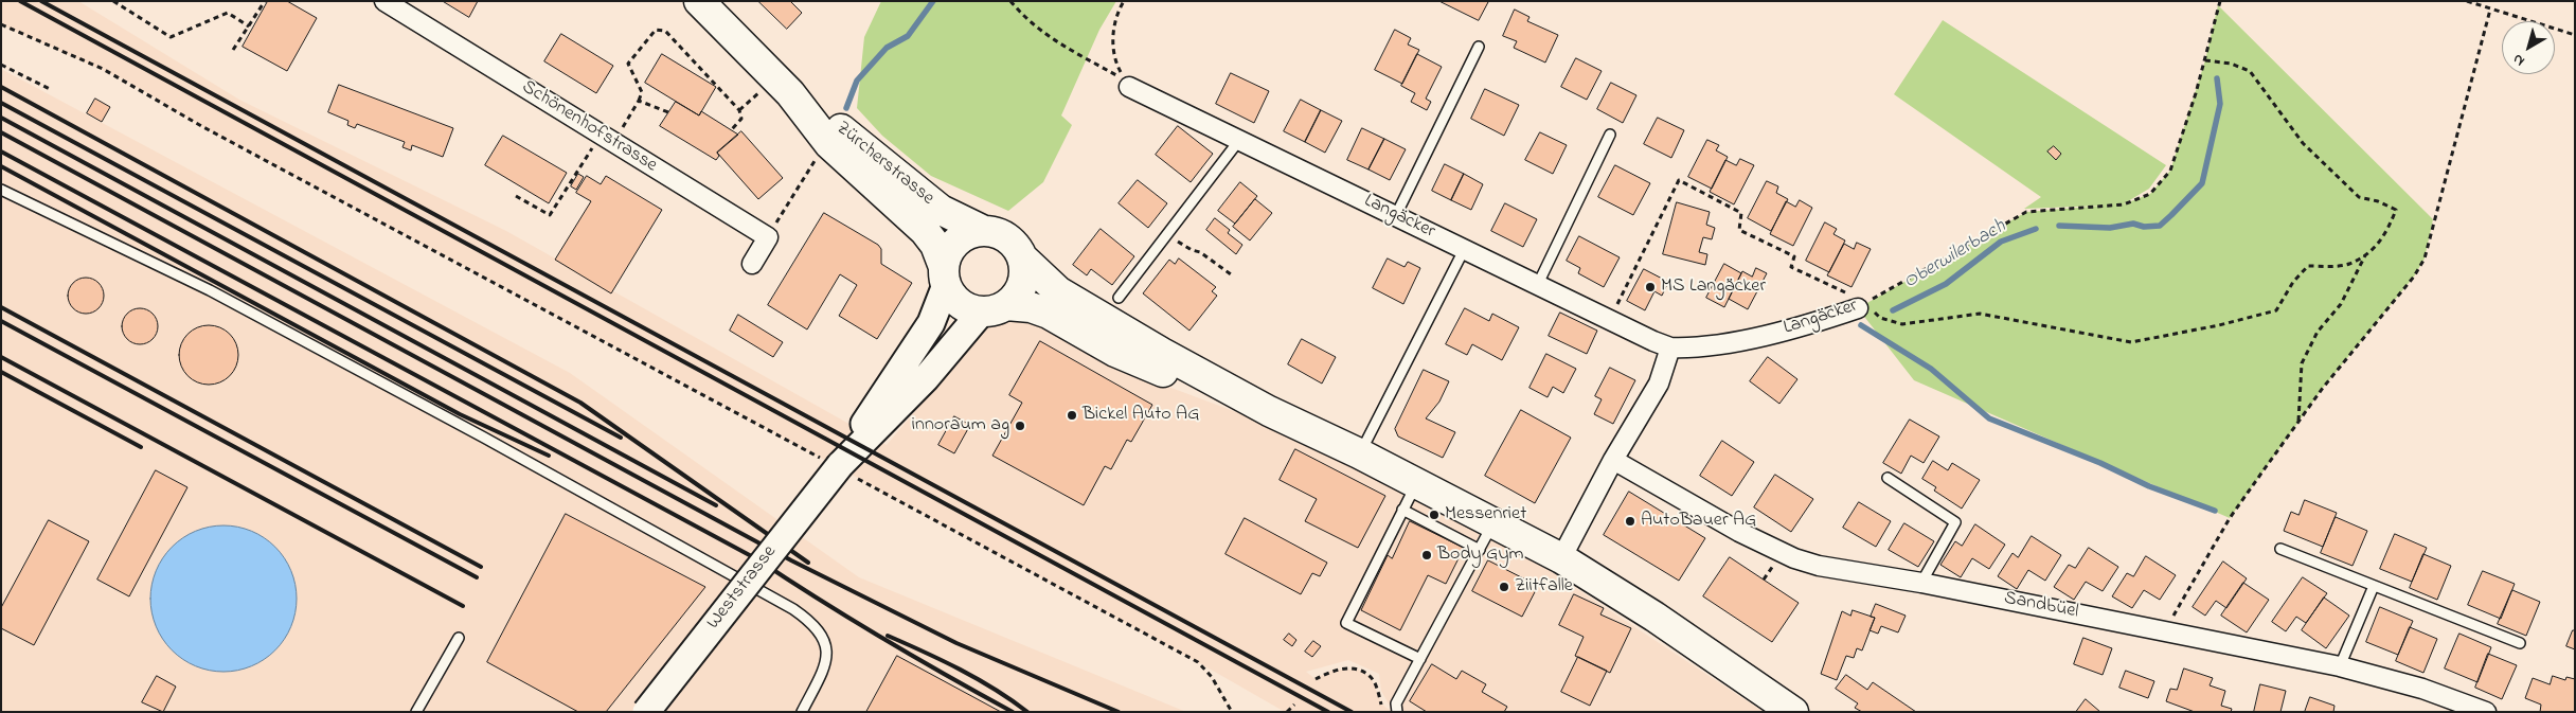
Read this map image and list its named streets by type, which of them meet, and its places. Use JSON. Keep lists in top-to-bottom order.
{
  "streets": {
    "main road": ["Zürcherstrasse", "Weststrasse"],
    "street": ["Schönenhofstrasse", "Langäcker", "Sandbüel"]
  },
  "crossings": [
    ["Zürcherstrasse", "Weststrasse"]
  ],
  "water": ["Oberwilerbach"],
  "places": [
    "MS Langäcker",
    "Bickel Auto AG",
    "innoraum ag",
    "Messenriet",
    "AutoBauer AG",
    "Body Gym",
    "Ziitfalle"
  ],
  "north": "bottom left"
}
